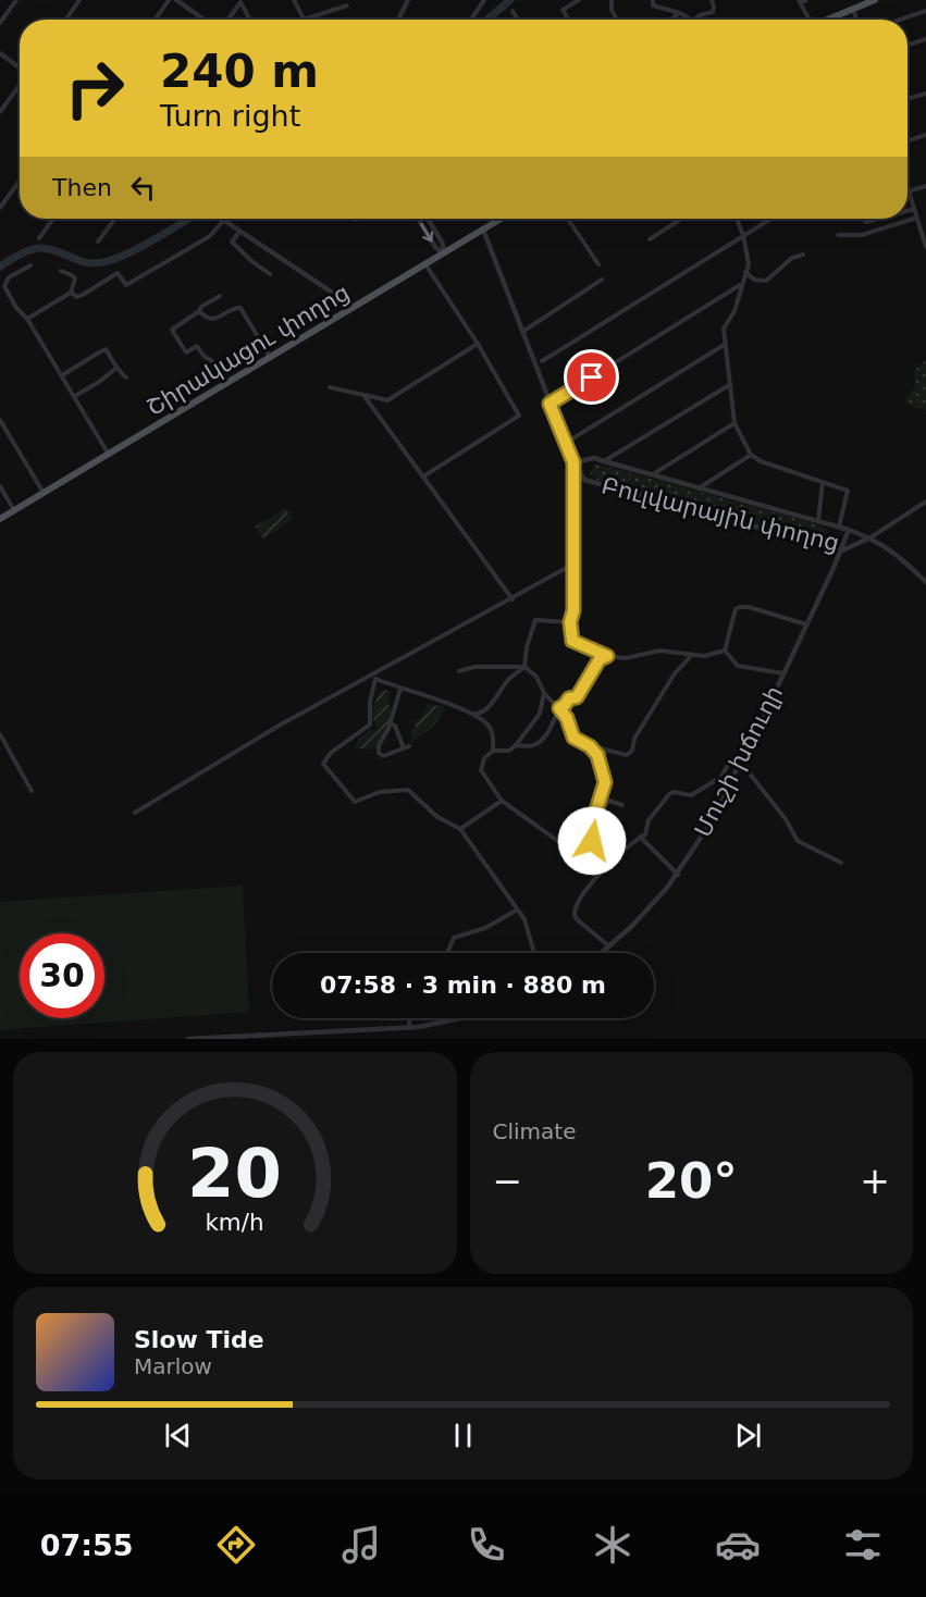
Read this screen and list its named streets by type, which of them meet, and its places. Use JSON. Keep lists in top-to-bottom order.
{
  "streets": {
    "main road": ["Շիրակացու փողոց"],
    "street": ["Բուլվարային փողոց", "Մուշի խճուղի"]
  },
  "crossings": [
    ["Բուլվարային փողոց", "Մուշի խճուղի"]
  ],
  "page": {
    "turn": ["240 m", "Turn right"],
    "then": "Then",
    "limit": "30",
    "trip": "07:58 · 3 min · 880 m",
    "tile": "Climate",
    "heat": ["−", "20°", "+"],
    "song": ["Slow Tide", "Marlow"],
    "tabs": "07:55",
    "gauge": ["20", "km/h"]
  }
}
